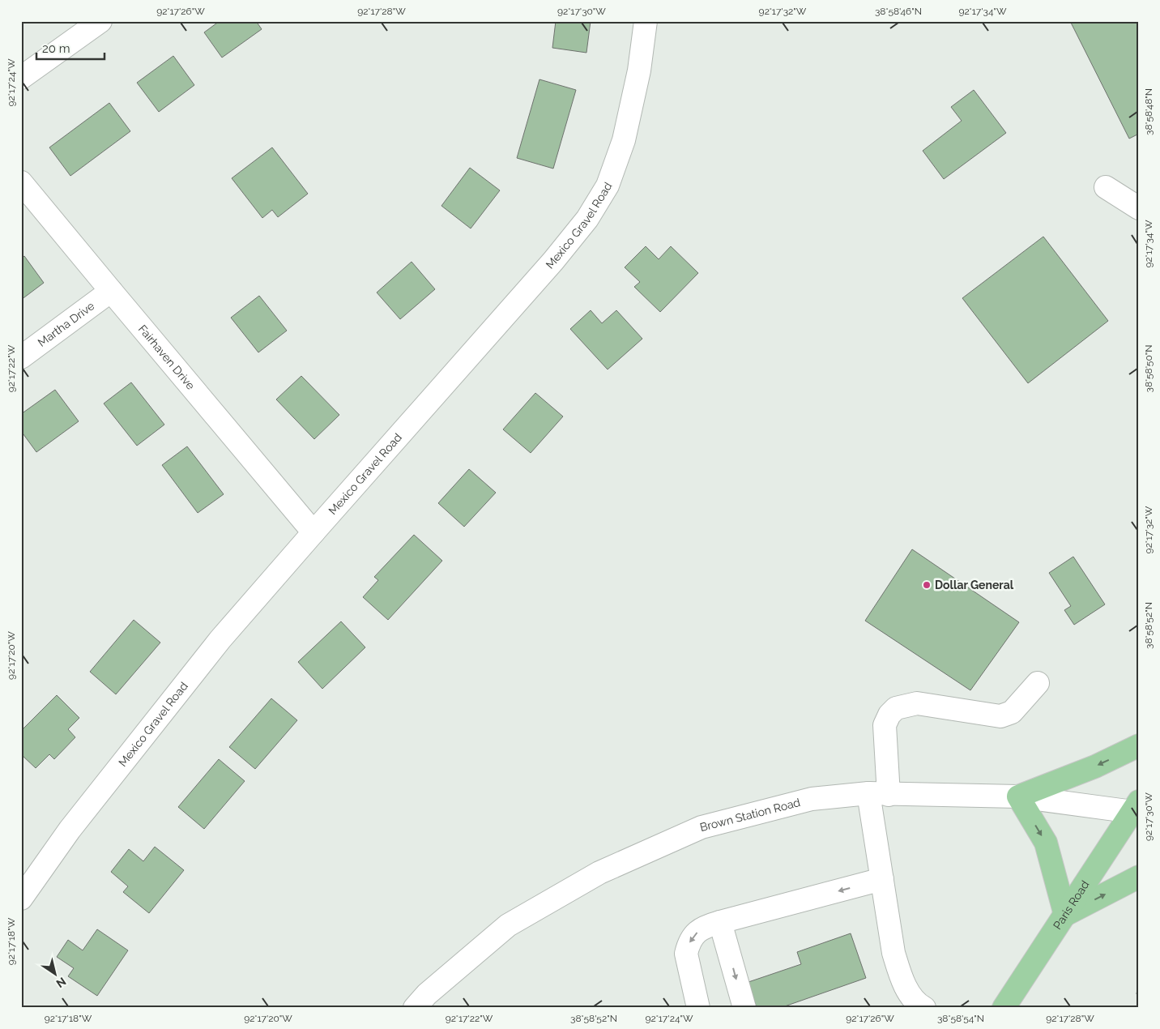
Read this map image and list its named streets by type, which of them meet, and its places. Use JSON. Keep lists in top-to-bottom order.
{
  "streets": {
    "main road": ["Paris Road"],
    "street": [
      "Mexico Gravel Road",
      "Martha Drive",
      "Fairhaven Drive",
      "Brown Station Road"
    ]
  },
  "crossings": [
    ["Mexico Gravel Road", "Fairhaven Drive"],
    ["Martha Drive", "Fairhaven Drive"],
    ["Brown Station Road", "Paris Road"]
  ],
  "places": ["Dollar General"],
  "scale_bar": "20 m",
  "north": "bottom right",
  "coordinates": [
    "92°17'26\"W",
    "92°17'28\"W",
    "92°17'30\"W",
    "92°17'32\"W",
    "38°58'46\"N",
    "92°17'34\"W",
    "92°17'24\"W",
    "38°58'48\"N",
    "38°58'50\"N",
    "92°17'22\"W",
    "38°58'52\"N",
    "92°17'20\"W",
    "92°17'18\"W",
    "38°58'54\"N"
  ]
}
